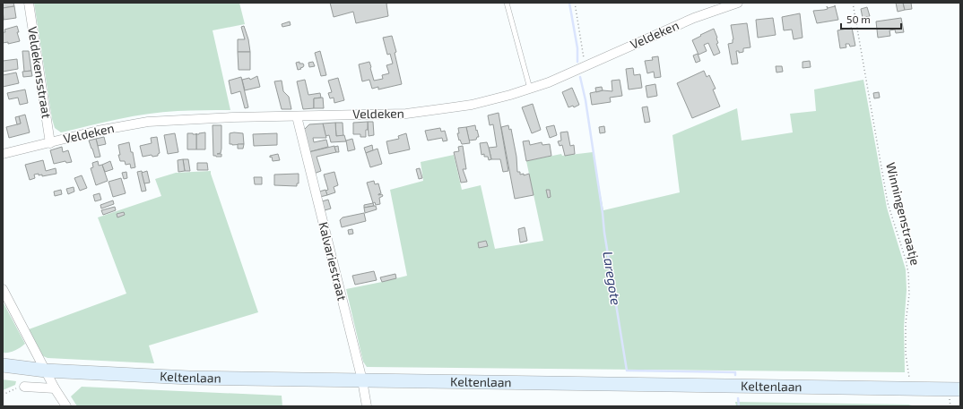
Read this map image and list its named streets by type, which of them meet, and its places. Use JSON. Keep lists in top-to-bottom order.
{
  "streets": {
    "main road": ["Keltenlaan"],
    "street": ["Veldeken", "Veldekensstraat", "Kalvariestraat"],
    "path": ["Winningenstraatje"]
  },
  "crossings": [
    ["Veldeken", "Veldekensstraat"],
    ["Veldeken", "Kalvariestraat"],
    ["Winningenstraatje", "Keltenlaan"],
    ["Kalvariestraat", "Keltenlaan"]
  ],
  "water": ["Laregote"],
  "scale_bar": "50 m"
}
